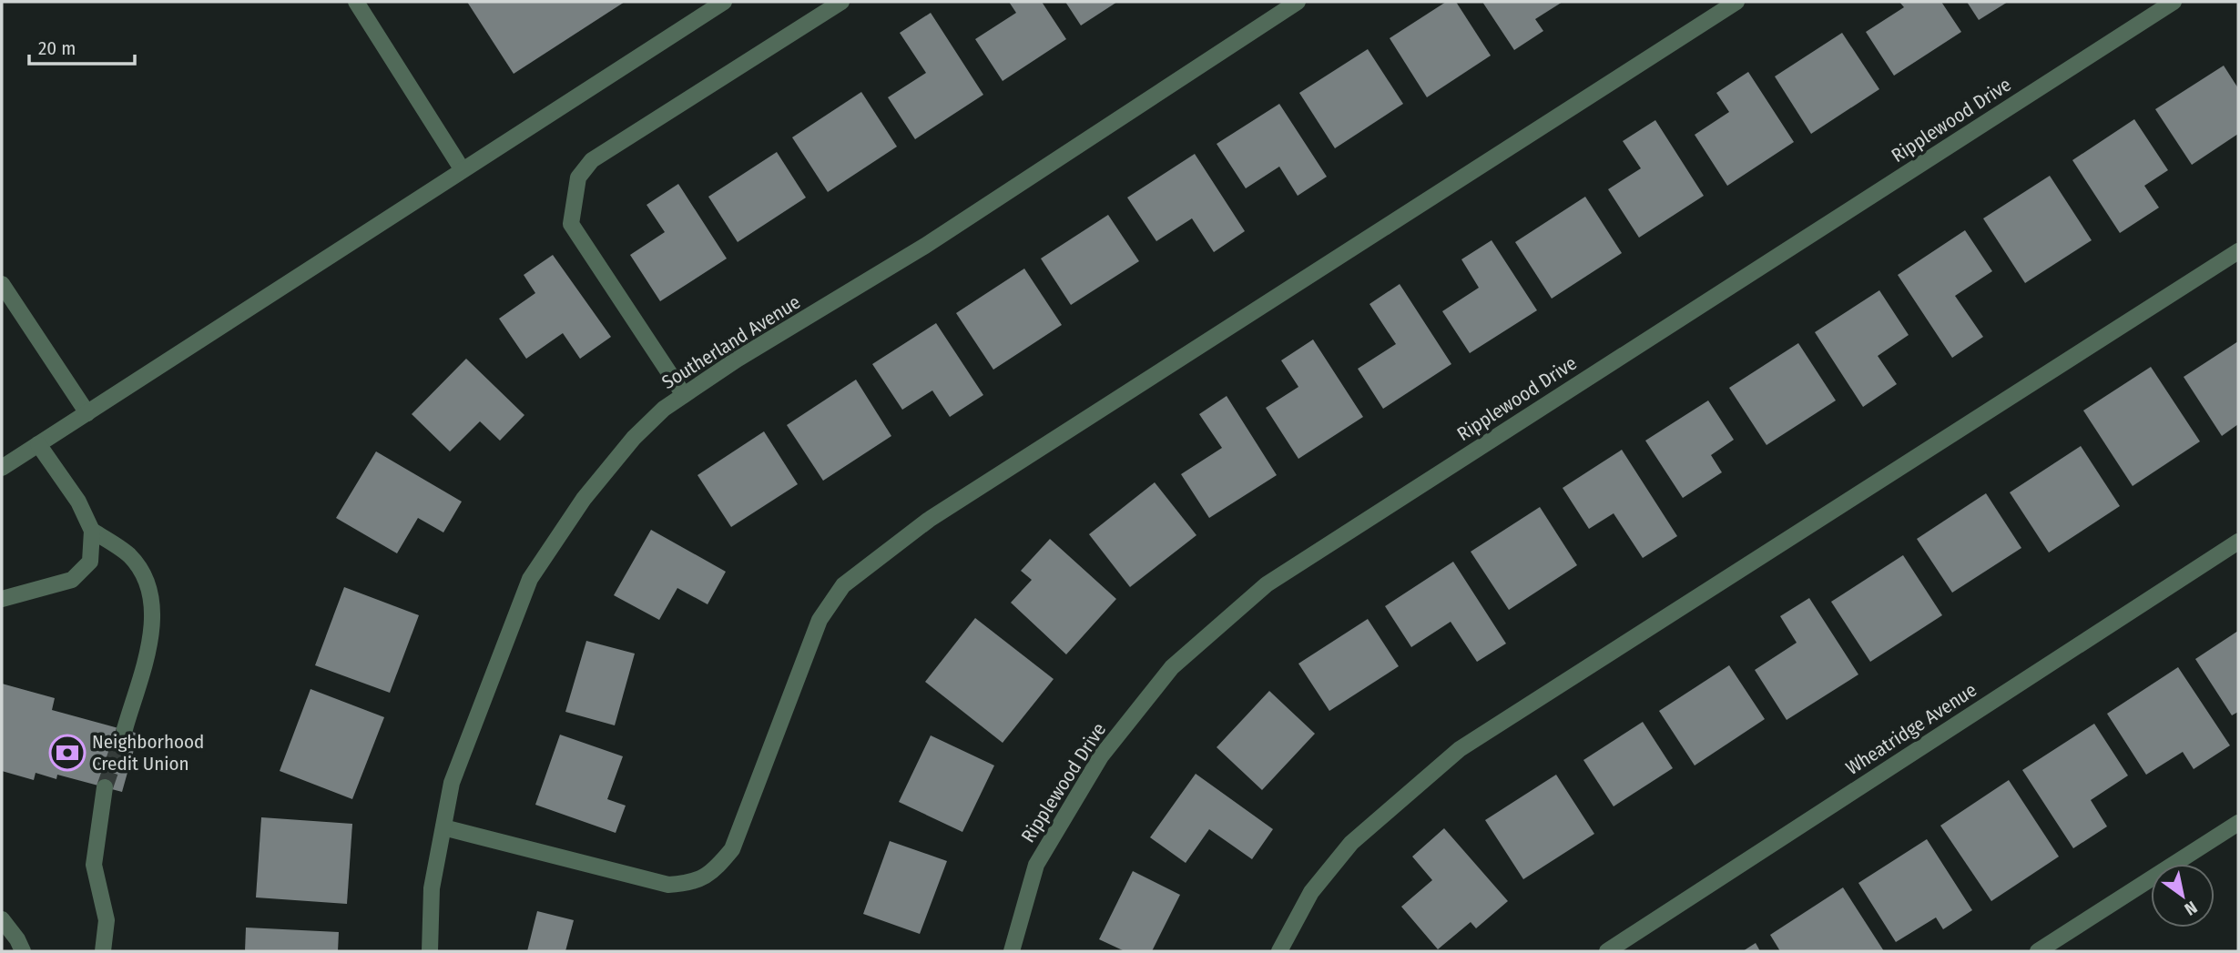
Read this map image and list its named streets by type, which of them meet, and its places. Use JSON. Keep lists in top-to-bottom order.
{
  "streets": {
    "street": ["Ripplewood Drive", "Southerland Avenue", "Wheatridge Avenue"]
  },
  "places": {
    "bank": ["Neighborhood Credit Union"]
  },
  "scale_bar": "20 m",
  "north": "bottom right"
}
